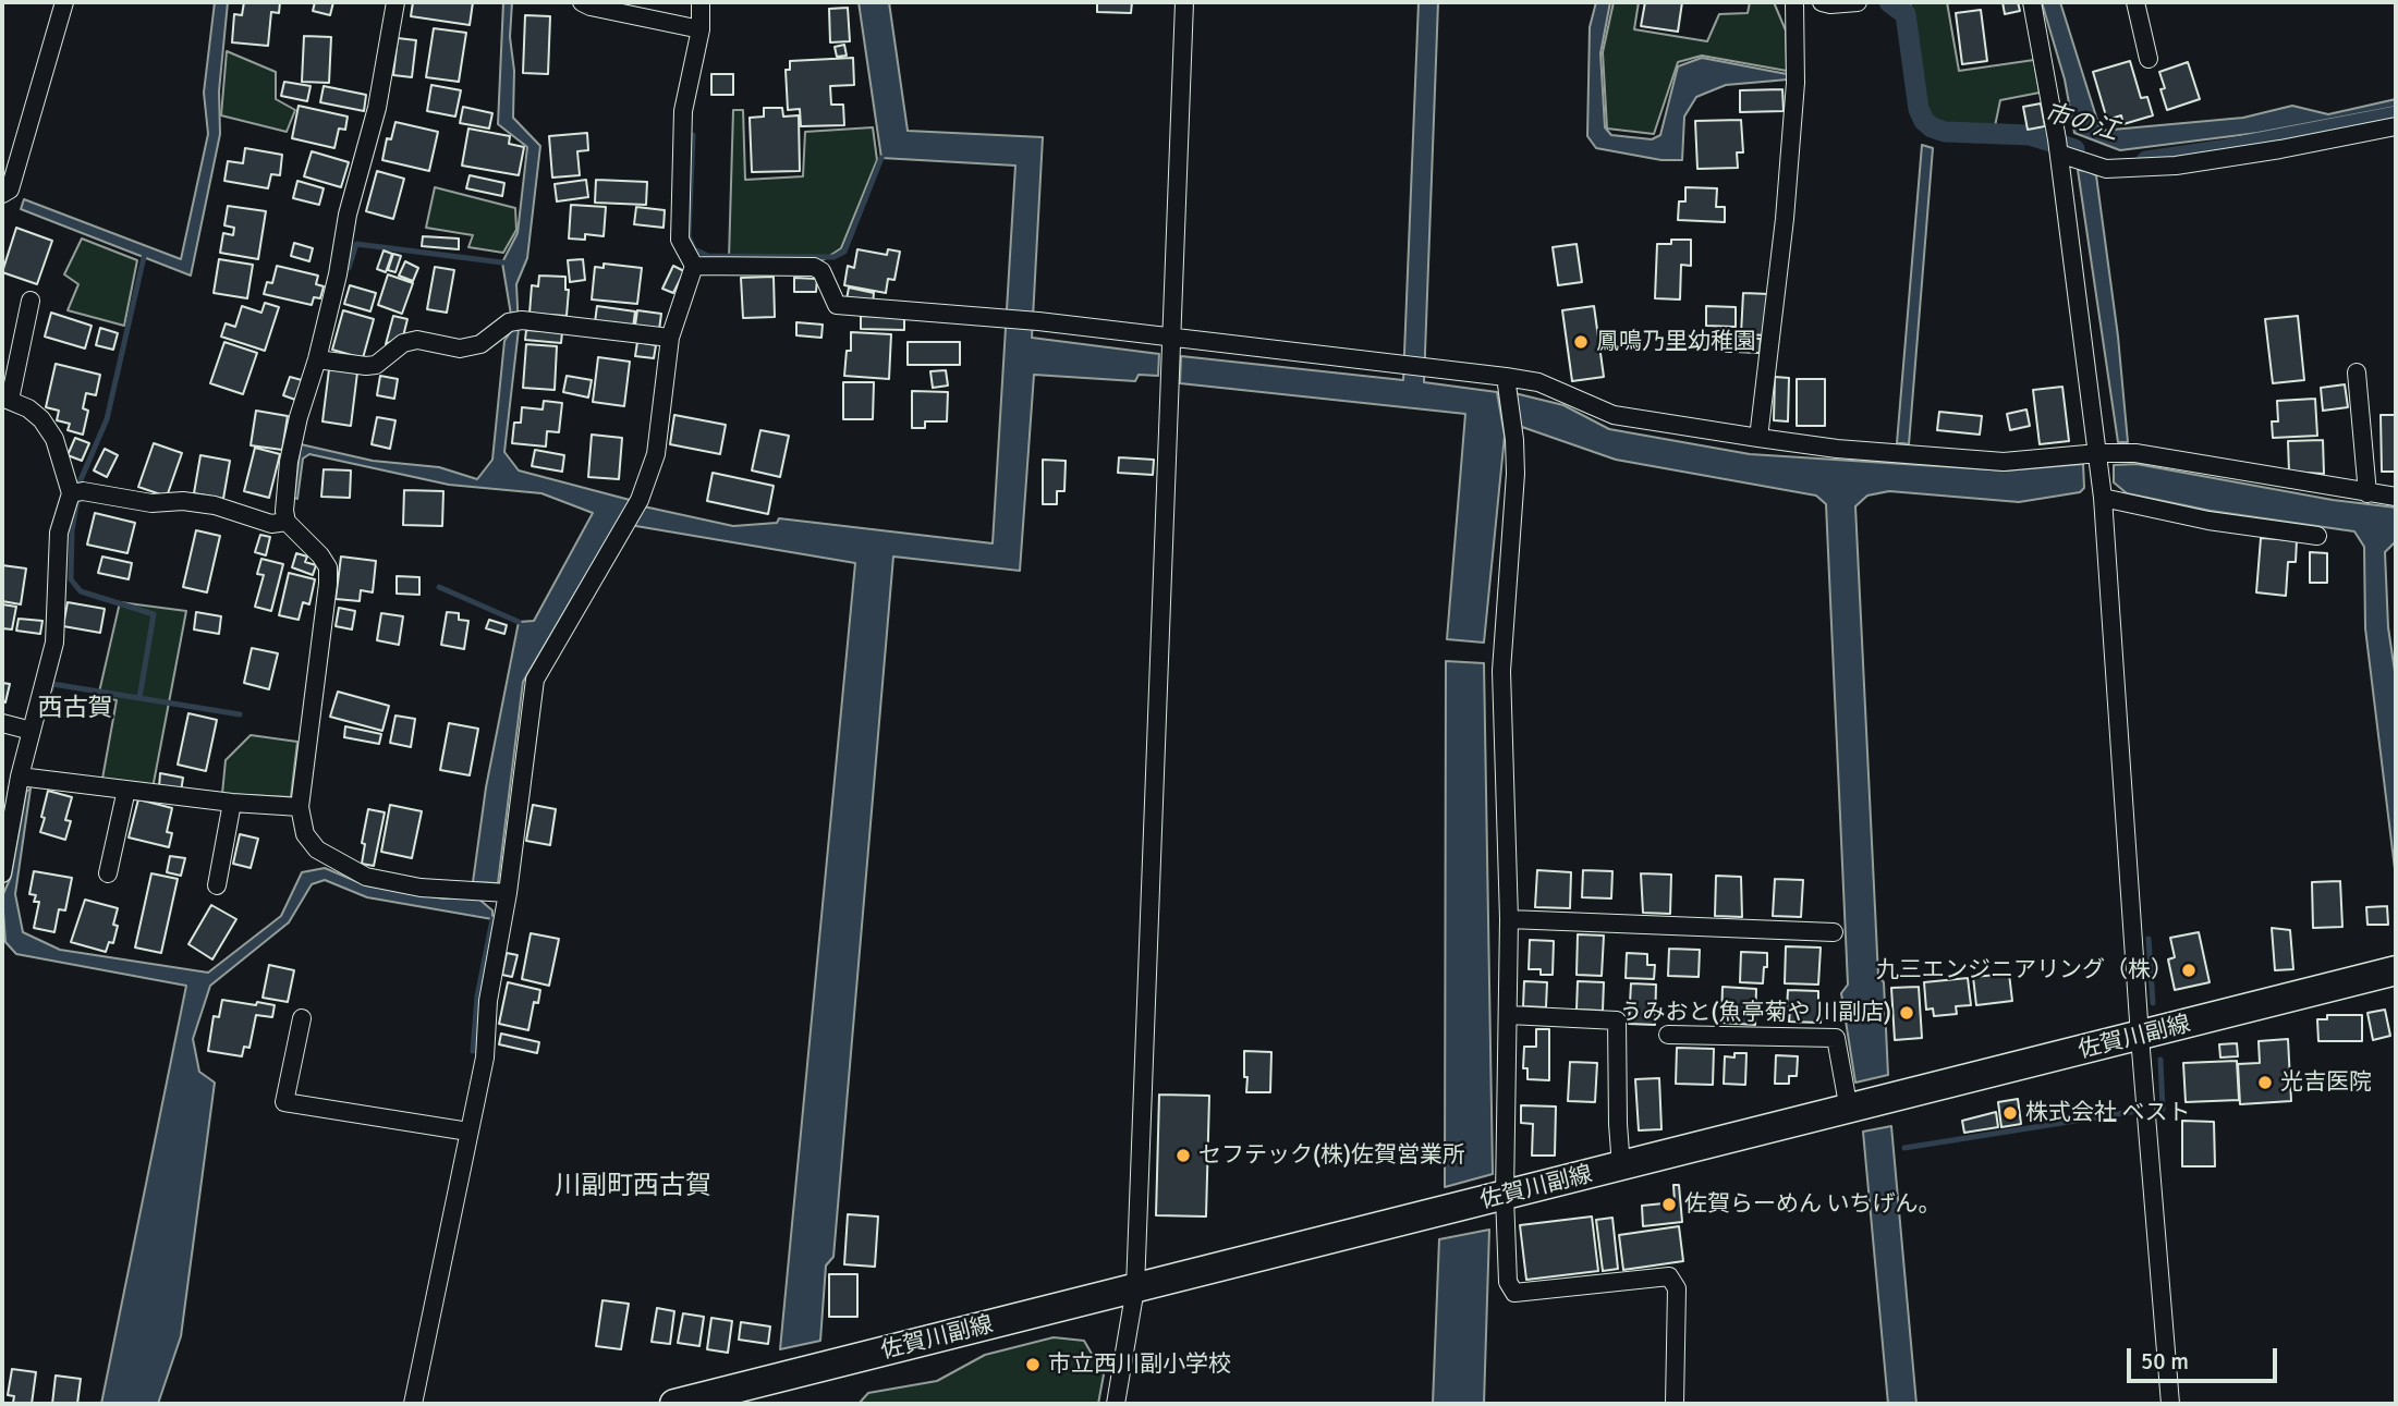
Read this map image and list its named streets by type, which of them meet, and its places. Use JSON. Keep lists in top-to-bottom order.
{
  "streets": {
    "main road": ["佐賀川副線"]
  },
  "districts": ["西古賀", "川副町西古賀"],
  "water": ["市の江"],
  "places": [
    "鳳鳴乃里幼稚園",
    "九三エンジニアリング（株）",
    "うみおと(魚亭菊や 川副店)",
    "光吉医院",
    "株式会社 ベスト",
    "セフテック(株)佐賀営業所",
    "佐賀らーめん いちげん。",
    "市立西川副小学校"
  ],
  "scale_bar": "50 m"
}
